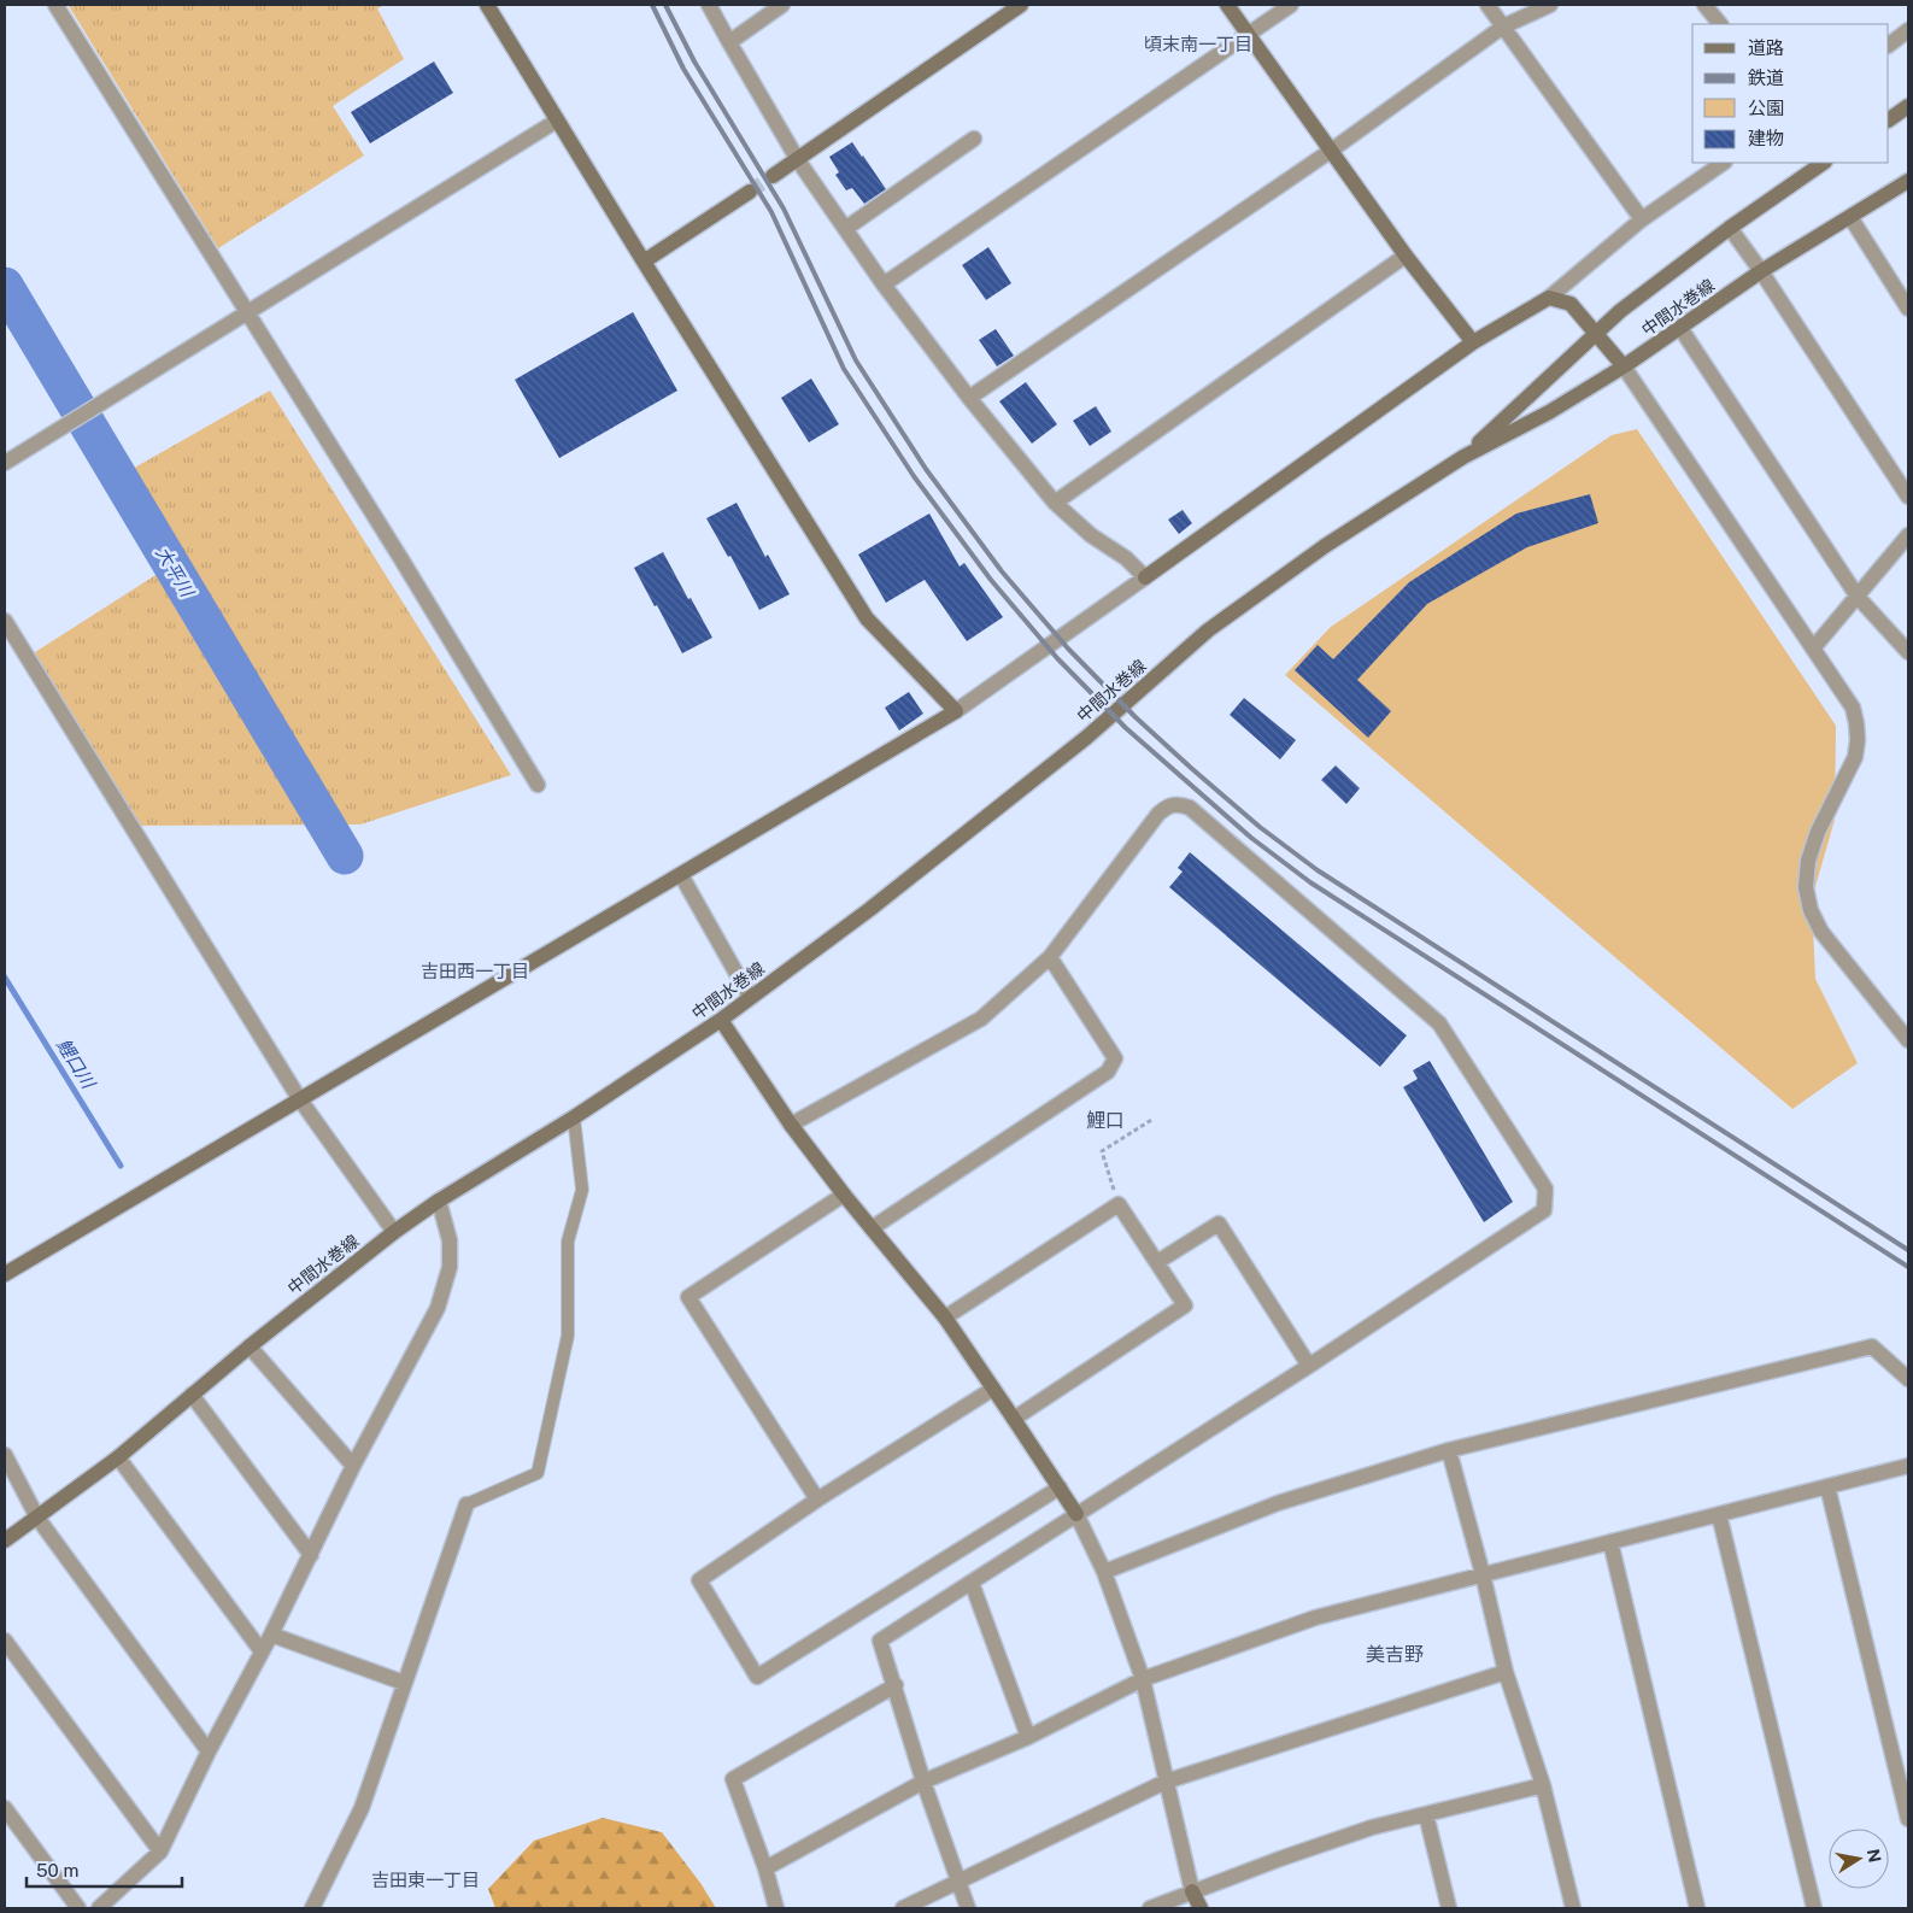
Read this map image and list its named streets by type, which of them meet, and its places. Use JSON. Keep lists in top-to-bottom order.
{
  "streets": {
    "street": ["中間水巻線"]
  },
  "districts": [
    "頃末南一丁目",
    "吉田西一丁目",
    "鯉口",
    "美吉野",
    "吉田東一丁目"
  ],
  "water": ["大平川", "鯉口川"],
  "legend": [
    "道路",
    "鉄道",
    "公園",
    "建物"
  ],
  "scale_bar": "50 m",
  "north": "right"
}
